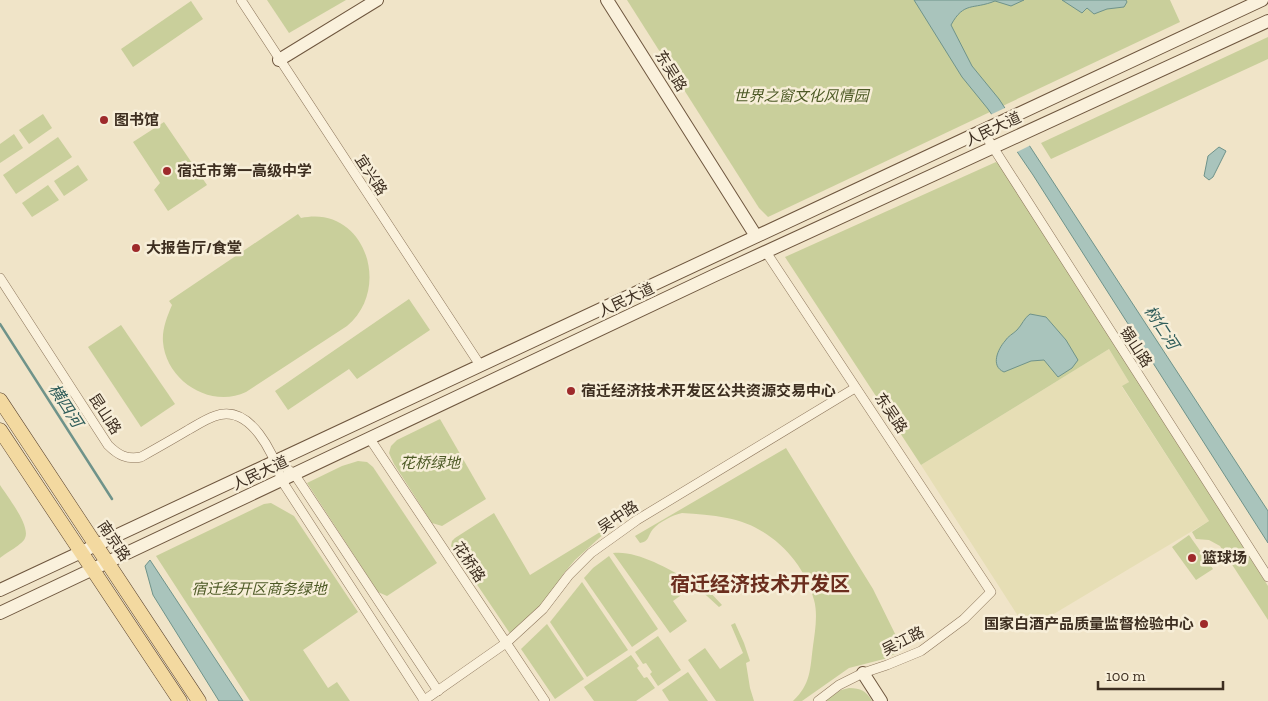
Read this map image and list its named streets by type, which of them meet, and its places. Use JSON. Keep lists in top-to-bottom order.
{
  "streets": {
    "main road": ["东吴路", "人民大道", "南京路"],
    "street": [
      "宜兴路",
      "锡山路",
      "昆山路",
      "吴中路",
      "花桥路",
      "吴江路"
    ]
  },
  "crossings": [
    ["东吴路", "人民大道"],
    ["东吴路", "吴中路"],
    ["东吴路", "吴江路"],
    ["人民大道", "宜兴路"],
    ["人民大道", "锡山路"],
    ["人民大道", "昆山路"],
    ["人民大道", "南京路"],
    ["人民大道", "花桥路"],
    ["吴中路", "花桥路"]
  ],
  "districts": ["宿迁经济技术开发区"],
  "water": ["树仁河", "横四河"],
  "parks": ["世界之窗文化风情园", "花桥绿地", "宿迁经开区商务绿地"],
  "places": [
    "图书馆",
    "宿迁市第一高级中学",
    "大报告厅/食堂",
    "宿迁经济技术开发区公共资源交易中心",
    "篮球场",
    "国家白酒产品质量监督检验中心"
  ],
  "scale_bar": "100 m"
}
